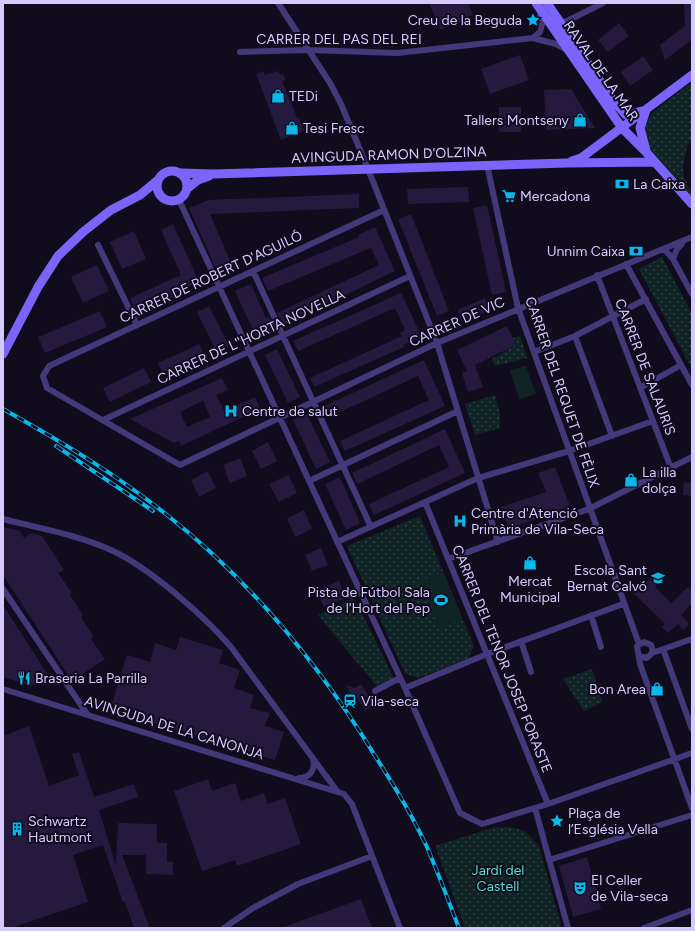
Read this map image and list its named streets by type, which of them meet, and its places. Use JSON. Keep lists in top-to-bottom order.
{
  "streets": {
    "street": [
      "CARRER DEL PAS DEL REI",
      "RAVAL DE LA MAR",
      "AVINGUDA RAMON D'OLZINA",
      "CARRER DE ROBERT D'AGUILÓ",
      "CARRER DE VIC",
      "CARRER DE L''HORTA NOVELLA",
      "CARRER DE SALAURIS",
      "CARRER DEL REQUET DE FÈLIX",
      "CARRER DEL TENOR JOSEP FORASTE",
      "AVINGUDA DE LA CANONJA"
    ]
  },
  "crossings": [
    ["RAVAL DE LA MAR", "AVINGUDA RAMON D'OLZINA"],
    ["AVINGUDA RAMON D'OLZINA", "CARRER DEL REQUET DE FÈLIX"],
    ["CARRER DE ROBERT D'AGUILÓ", "CARRER DE VIC"],
    ["CARRER DE ROBERT D'AGUILÓ", "CARRER DE L''HORTA NOVELLA"],
    ["CARRER DE VIC", "CARRER DE L''HORTA NOVELLA"],
    ["CARRER DE VIC", "CARRER DE SALAURIS"],
    ["CARRER DE VIC", "CARRER DEL REQUET DE FÈLIX"]
  ],
  "parks": ["Jardí del Castell"],
  "places": {
    "place": ["Creu de la Beguda", "Plaça de l’Església Vella"],
    "shop": [
      "TEDi",
      "Tallers Montseny",
      "Tesi Fresc",
      "La illa dolça",
      "Mercat Municipal",
      "Bon Area"
    ],
    "bank": ["La Caixa", "Unnim Caixa"],
    "supermarket": ["Mercadona"],
    "hospital": ["Centre de salut", "Centre d'Atenció Primària de Vila-Seca"],
    "school or university": ["Escola Sant Bernat Calvó"],
    "sports": ["Pista de Fútbol Sala de l'Hort del Pep"],
    "restaurant": ["Braseria La Parrilla"],
    "station": ["Vila-seca"],
    "building": ["Schwartz Hautmont"],
    "theatre": ["El Celler de Vila-seca"]
  }
}
